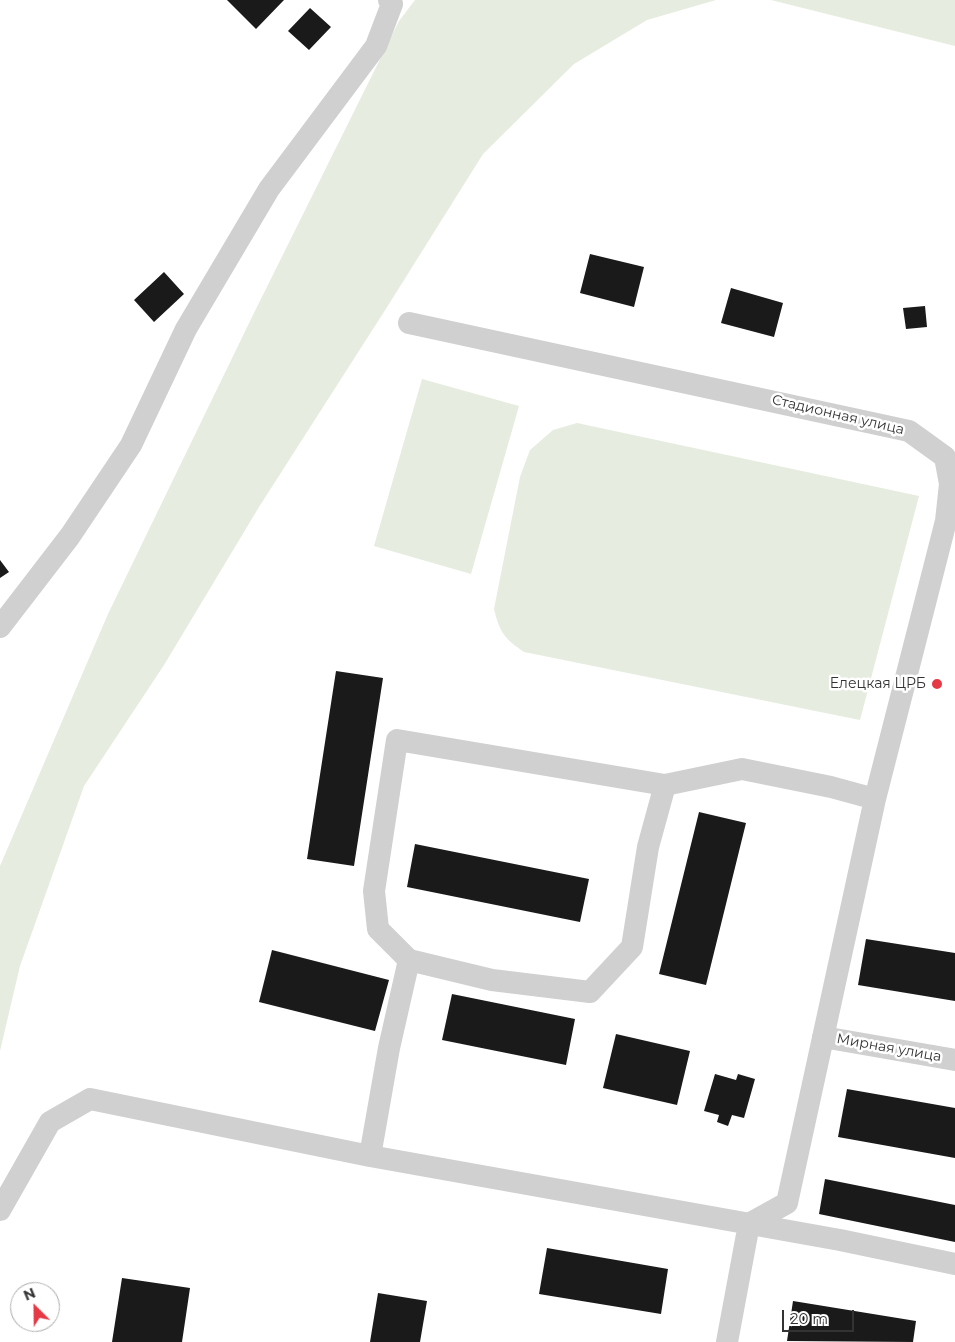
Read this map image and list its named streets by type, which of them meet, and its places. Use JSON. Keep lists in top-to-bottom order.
{
  "streets": {
    "street": ["Стадионная улица", "Мирная улица"]
  },
  "crossings": [
    ["Стадионная улица", "Мирная улица"]
  ],
  "places": ["Елецкая ЦРБ"],
  "scale_bar": "20 m",
  "north": "top left"
}
